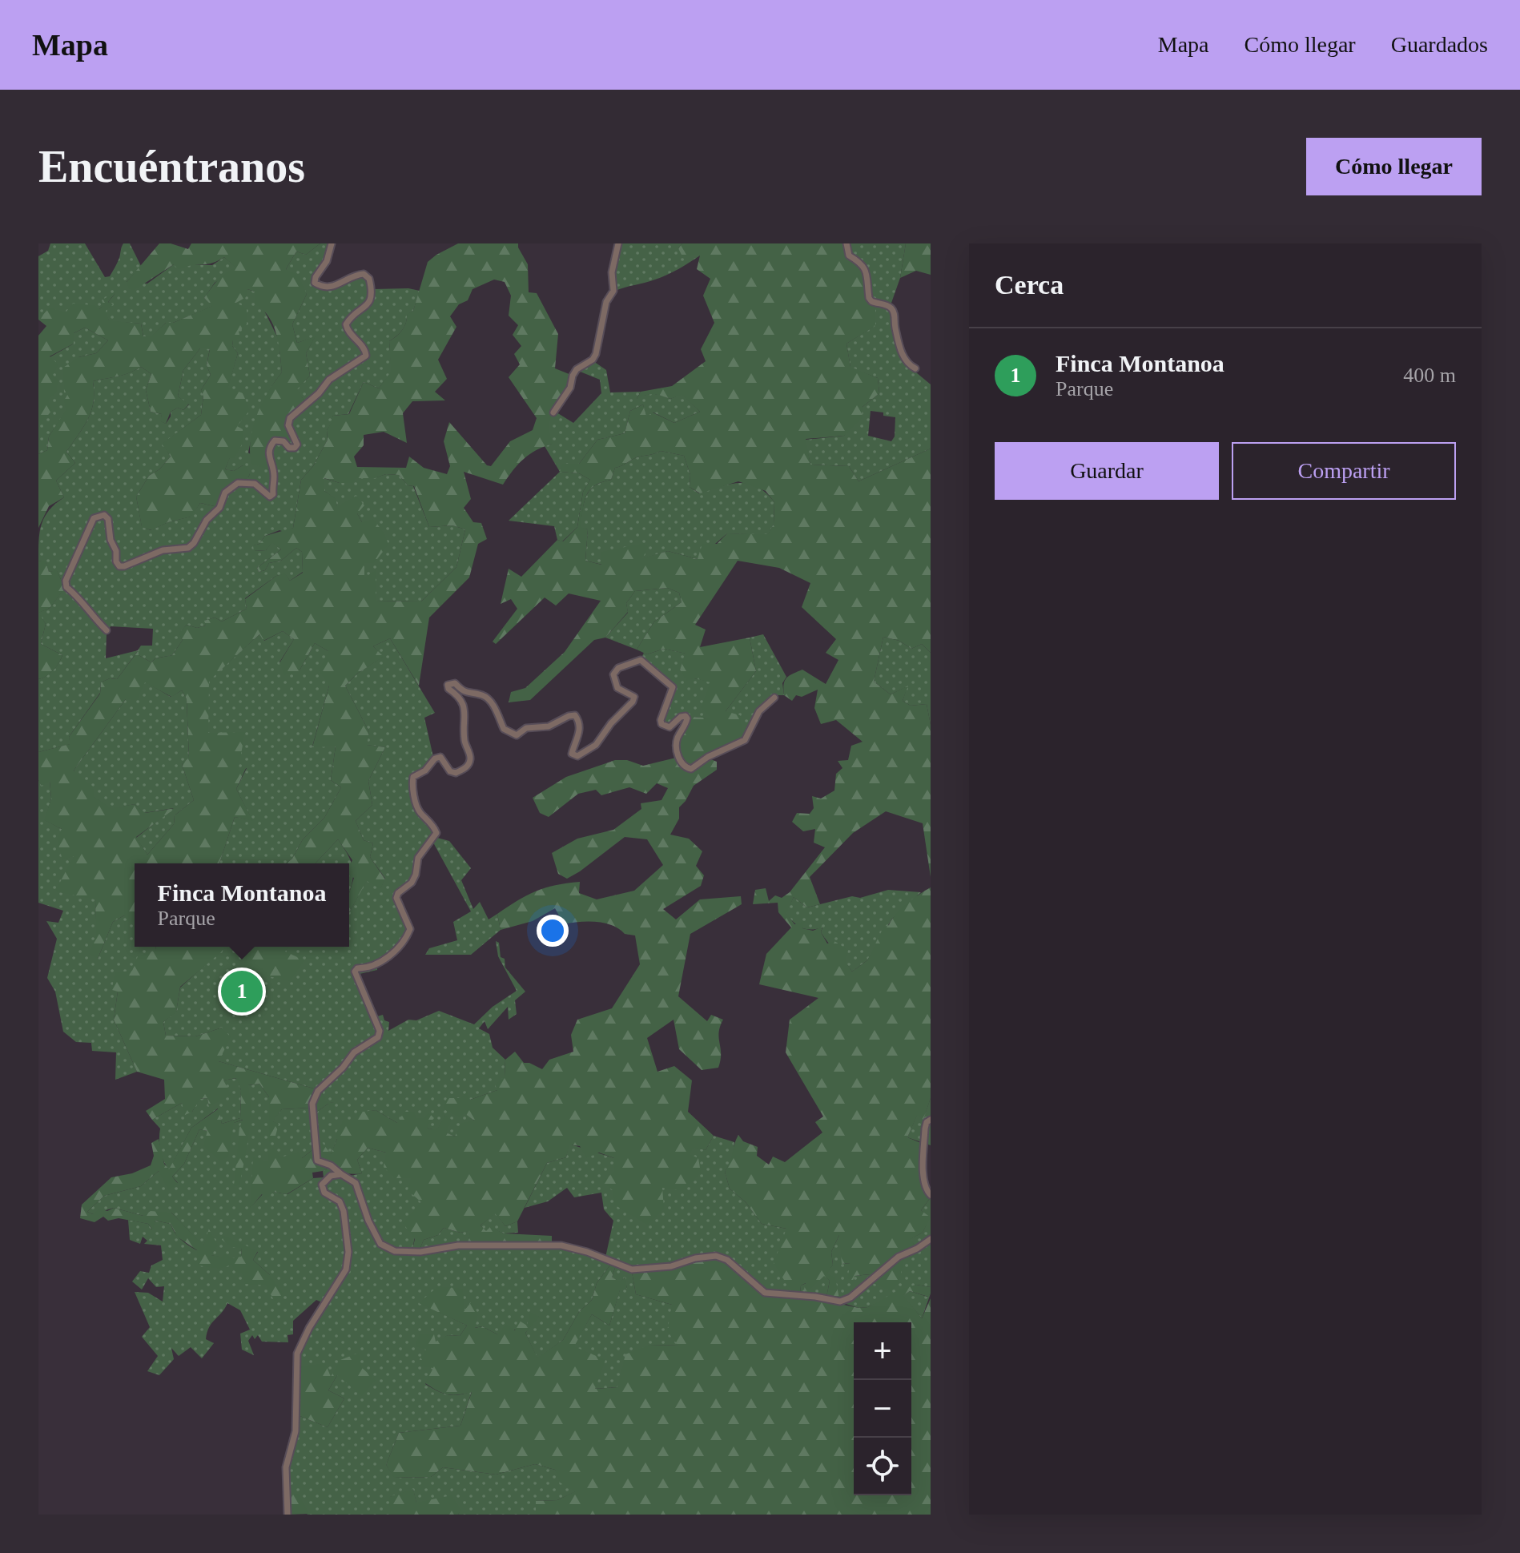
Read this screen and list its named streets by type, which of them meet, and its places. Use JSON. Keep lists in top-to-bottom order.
{
  "page": {
    "header": "Mapa",
    "nav": ["Mapa", "Cómo llegar", "Guardados"],
    "buttons": [
      "Cómo llegar",
      ["Guardar", "Compartir"]
    ],
    "title": "Encuéntranos",
    "heading": "Cerca",
    "list": [
      {
        "mark": "1",
        "name": "Finca Montanoa",
        "note": "Parque",
        "value": "400 m"
      }
    ],
    "popup": ["Finca Montanoa", "Parque"],
    "pins": "1",
    "map_buttons": ["+", "−"]
  }
}
